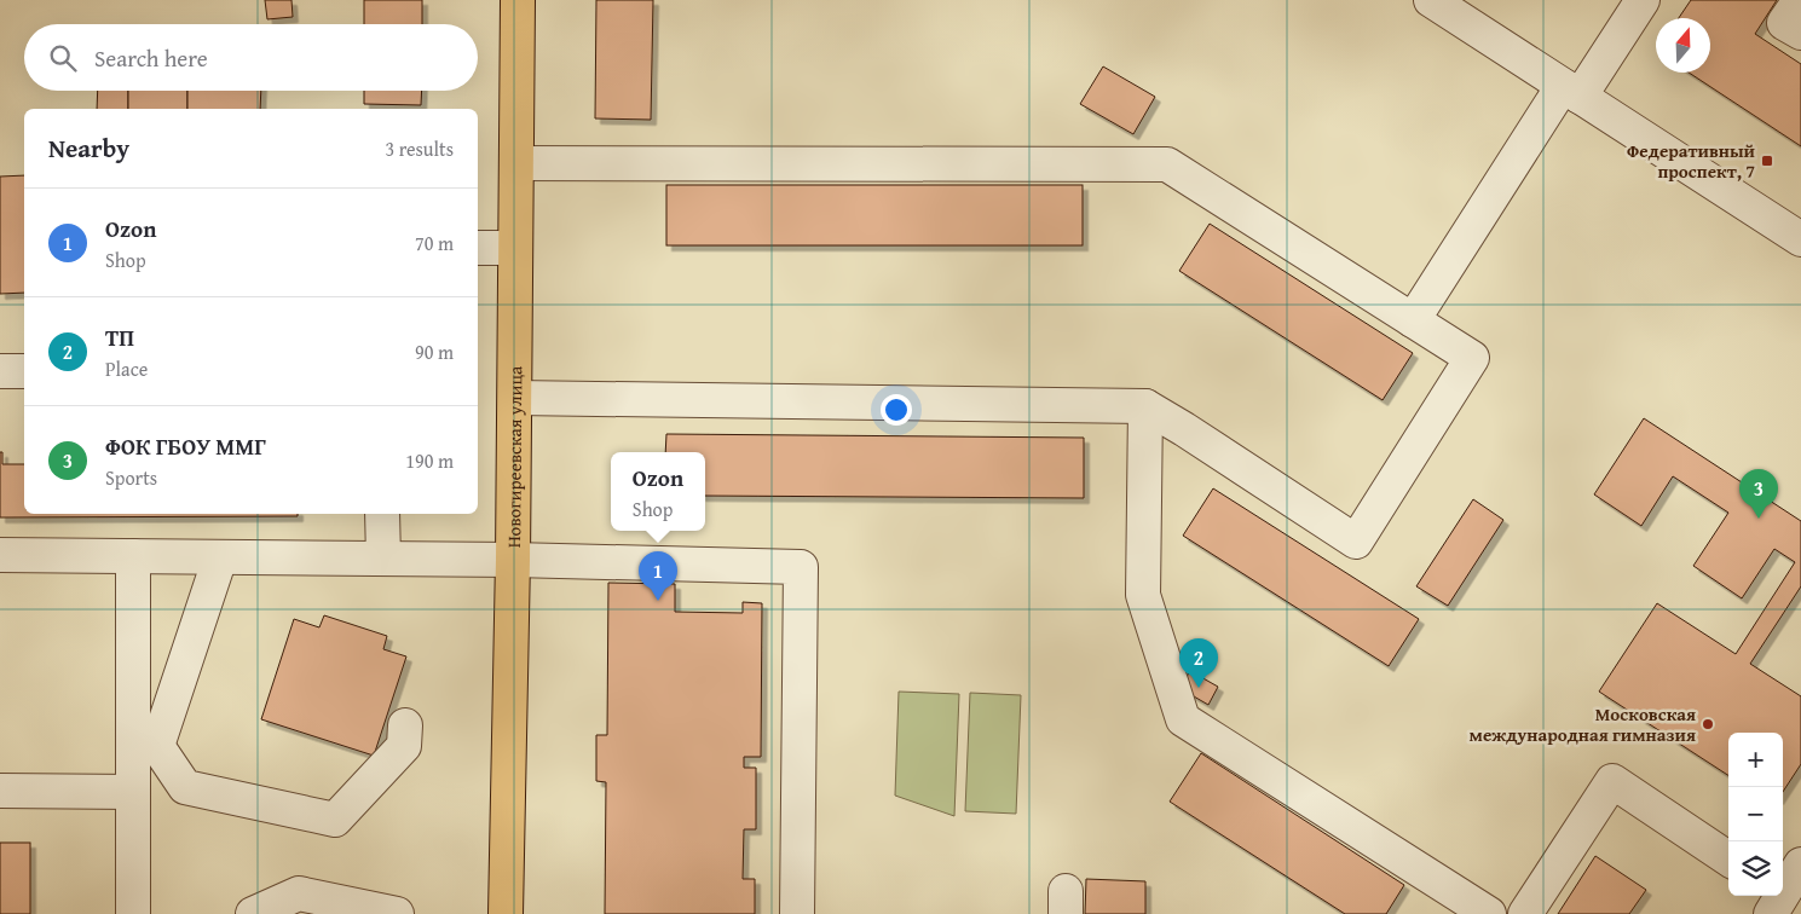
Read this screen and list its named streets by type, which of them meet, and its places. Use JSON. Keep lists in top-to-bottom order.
{
  "streets": {
    "main road": ["Новогиреевская улица"]
  },
  "places": {
    "transit": ["Федеративный проспект, 7"],
    "other": ["Московская международная гимназия"]
  },
  "north": "top",
  "page": {
    "search": "Search here",
    "heading": ["Nearby", "3 results"],
    "list": [
      {
        "mark": "1",
        "name": "Ozon",
        "note": "Shop",
        "value": "70 m"
      },
      {
        "mark": "2",
        "name": "ТП",
        "note": "Place",
        "value": "90 m"
      },
      {
        "mark": "3",
        "name": "ФОК ГБОУ ММГ",
        "note": "Sports",
        "value": "190 m"
      }
    ],
    "popup": ["Ozon", "Shop"],
    "pins": ["3", "1", "2"],
    "map_buttons": ["+", "−"]
  }
}
